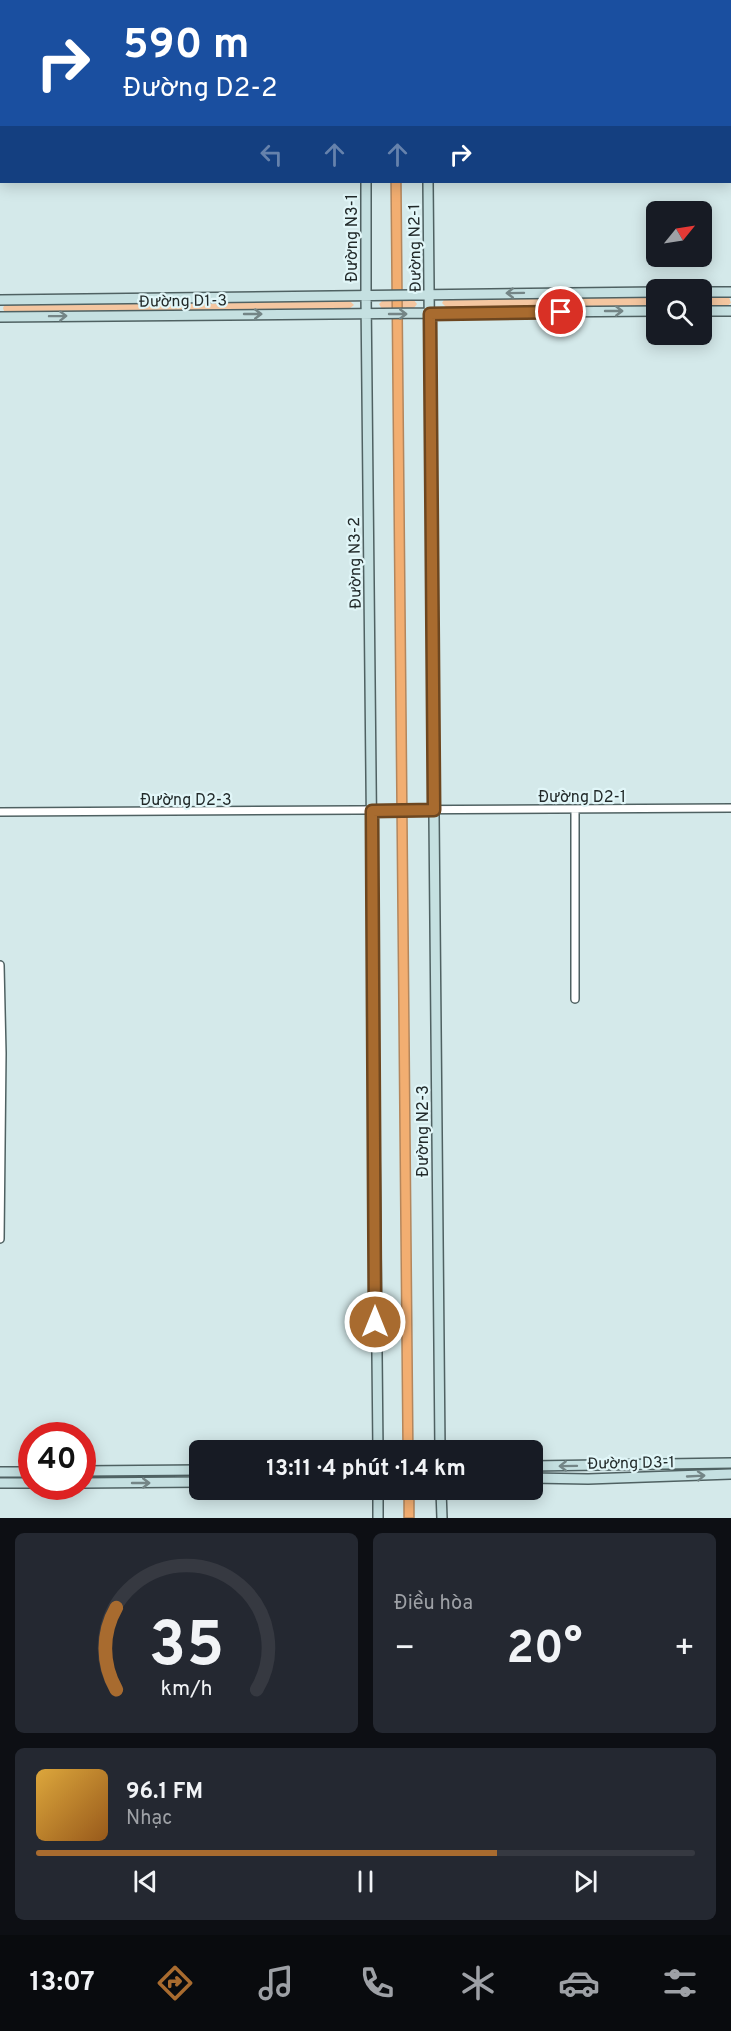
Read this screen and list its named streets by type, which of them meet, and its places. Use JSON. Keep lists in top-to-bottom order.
{
  "streets": {
    "street": [
      "Đường N3-1",
      "Đường N2-1",
      "Đường D1-3",
      "Đường N3-2",
      "Đường D2-1",
      "Đường D2-3",
      "Đường N2-3",
      "Đường D3-1"
    ]
  },
  "crossings": [
    ["Đường N3-1", "Đường D1-3"],
    ["Đường N3-1", "Đường N3-2"],
    ["Đường N2-1", "Đường D1-3"],
    ["Đường N2-1", "Đường D2-1"],
    ["Đường N2-1", "Đường N2-3"],
    ["Đường D1-3", "Đường N3-2"],
    ["Đường N3-2", "Đường D2-1"],
    ["Đường N3-2", "Đường D2-3"],
    ["Đường D2-1", "Đường D2-3"],
    ["Đường D2-1", "Đường N2-3"]
  ],
  "north": "top right",
  "page": {
    "turn": ["590 m", "Đường D2-2"],
    "limit": "40",
    "trip": "13:11 · 4 phút · 1.4 km",
    "tile": "Điều hòa",
    "heat": ["−", "20°", "+"],
    "song": ["96.1 FM", "Nhạc"],
    "tabs": "13:07",
    "gauge": ["35", "km/h"]
  }
}
